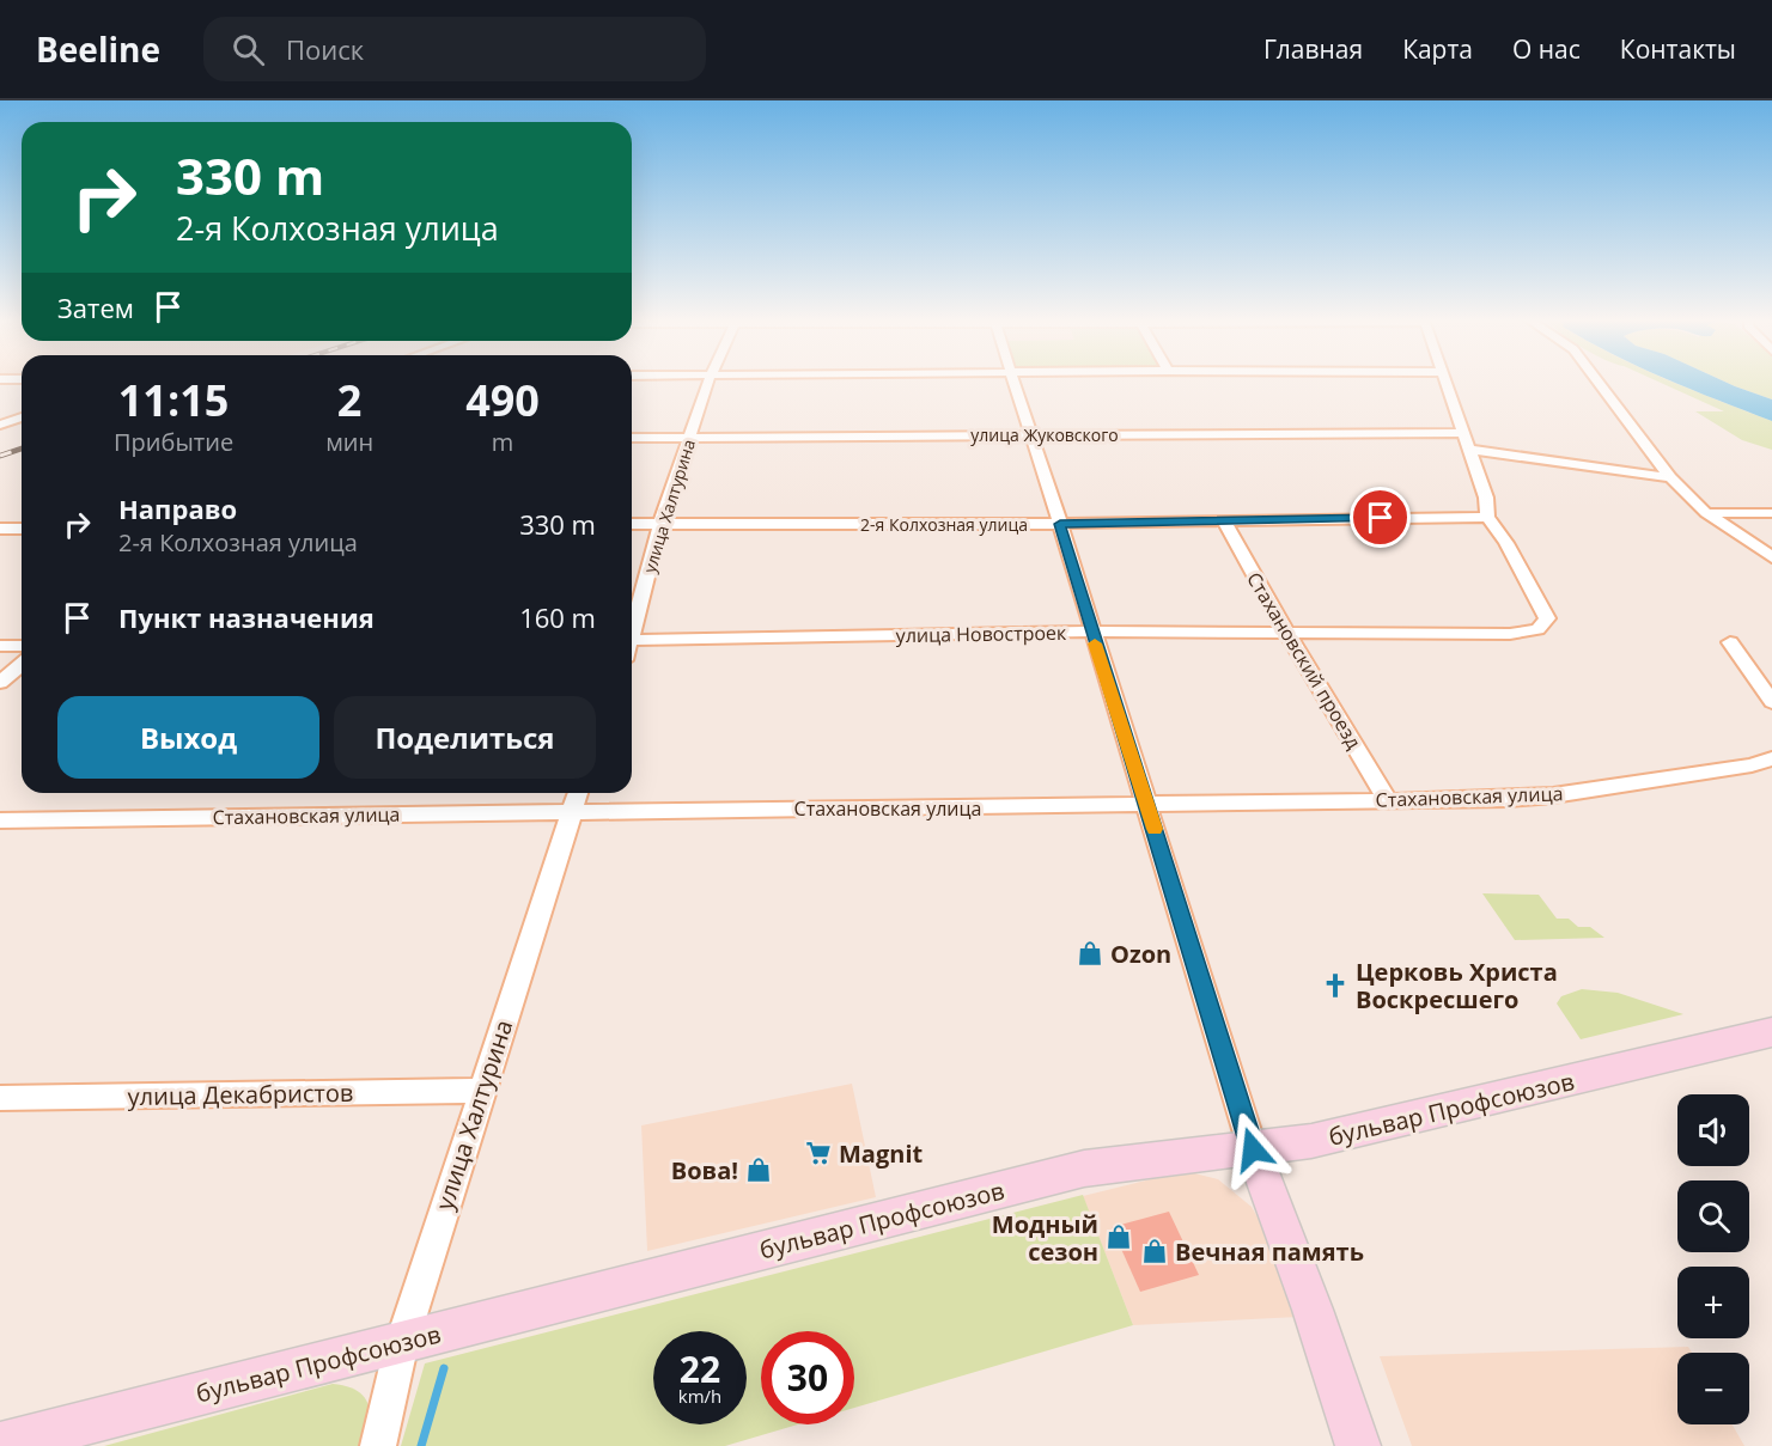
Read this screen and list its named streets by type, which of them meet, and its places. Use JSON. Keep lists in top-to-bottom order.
{
  "streets": {
    "main road": ["бульвар Профсоюзов"],
    "street": [
      "улица Жуковского",
      "улица Халтурина",
      "2-я Колхозная улица",
      "улица Новостроек",
      "Стахановский проезд",
      "Стахановская улица",
      "улица Декабристов"
    ]
  },
  "crossings": [
    ["улица Жуковского", "улица Халтурина"],
    ["улица Халтурина", "2-я Колхозная улица"],
    ["улица Халтурина", "Стахановская улица"],
    ["улица Халтурина", "улица Декабристов"],
    ["улица Халтурина", "бульвар Профсоюзов"],
    ["2-я Колхозная улица", "улица Новостроек"],
    ["2-я Колхозная улица", "Стахановский проезд"],
    ["улица Новостроек", "Стахановский проезд"],
    ["Стахановский проезд", "Стахановская улица"]
  ],
  "places": {
    "shop": [
      "Ozon",
      "Вова!",
      "Модный сезон",
      "Вечная память"
    ],
    "church": ["Церковь Христа Воскресшего"],
    "supermarket": ["Magnit"]
  },
  "page": {
    "header": "Beeline",
    "search": "Поиск",
    "nav": [
      "Главная",
      "Карта",
      "О нас",
      "Контакты"
    ],
    "turn": ["330 m", "2-я Колхозная улица"],
    "then": "Затем",
    "eta": [
      "11:15",
      "Прибытие",
      "2",
      "мин",
      "490",
      "m"
    ],
    "list": [
      {
        "name": "Направо",
        "note": "2-я Колхозная улица",
        "value": "330 m"
      },
      {
        "name": "Пункт назначения",
        "value": "160 m"
      }
    ],
    "buttons": ["Выход", "Поделиться"],
    "map_buttons": ["+", "−"],
    "speed": "22 km/h",
    "limit": "30"
  }
}
